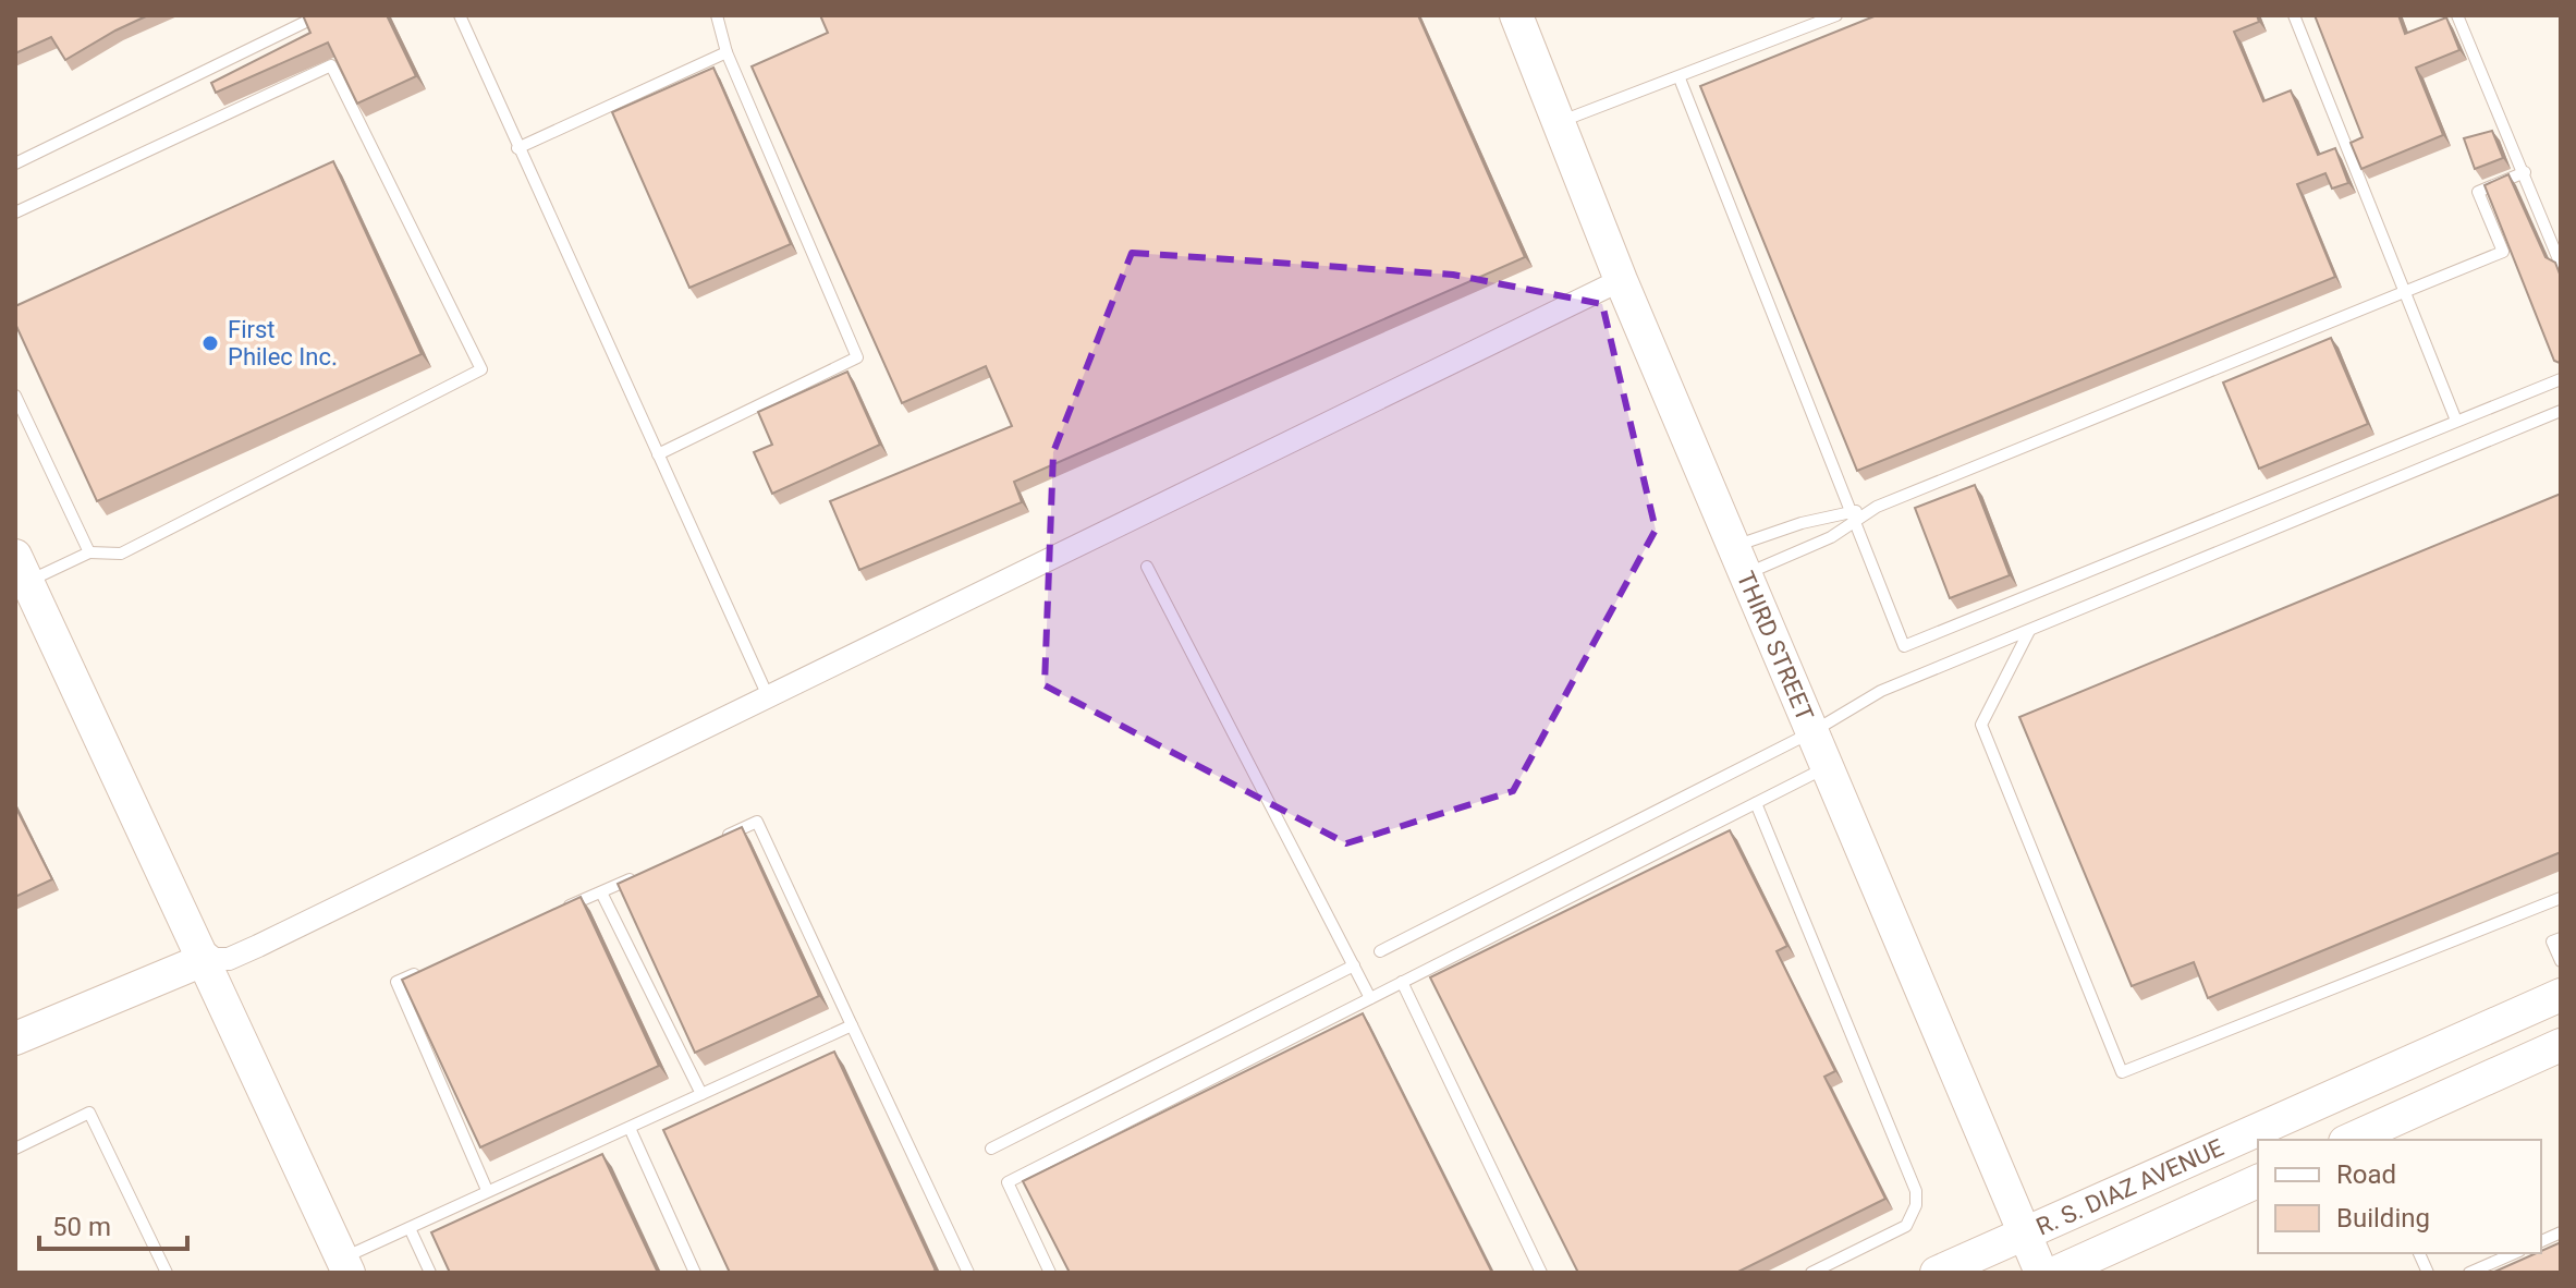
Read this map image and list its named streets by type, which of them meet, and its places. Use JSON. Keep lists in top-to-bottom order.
{
  "streets": {
    "street": ["THIRD STREET", "R. S. DIAZ AVENUE"]
  },
  "crossings": [
    ["THIRD STREET", "R. S. DIAZ AVENUE"]
  ],
  "places": ["First Philec Inc."],
  "legend": ["Road", "Building"],
  "scale_bar": "50 m"
}
